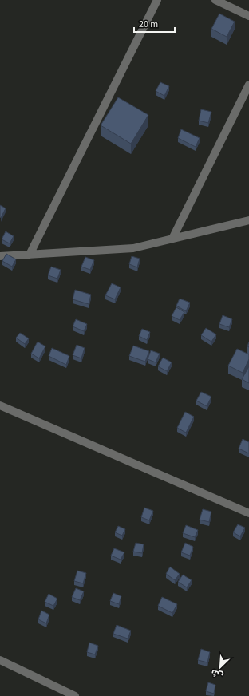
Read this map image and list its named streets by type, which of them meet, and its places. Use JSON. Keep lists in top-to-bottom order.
{
  "scale_bar": "20 m",
  "north": "bottom left"
}
